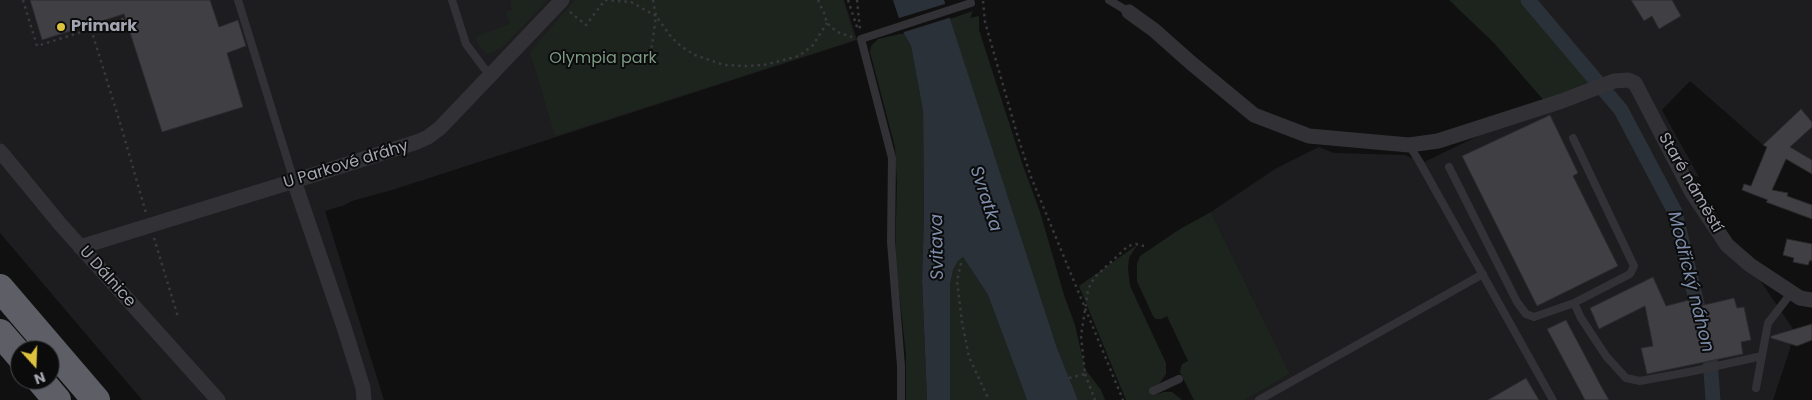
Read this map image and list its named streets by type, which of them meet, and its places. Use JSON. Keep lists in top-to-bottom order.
{
  "streets": {
    "street": ["U Parkové dráhy", "Staré náměstí", "U Dálnice"]
  },
  "crossings": [
    ["U Parkové dráhy", "U Dálnice"]
  ],
  "water": ["Svratka", "Svitava", "Modřický náhon"],
  "parks": ["Olympia park"],
  "places": ["Primark"],
  "north": "bottom"
}
